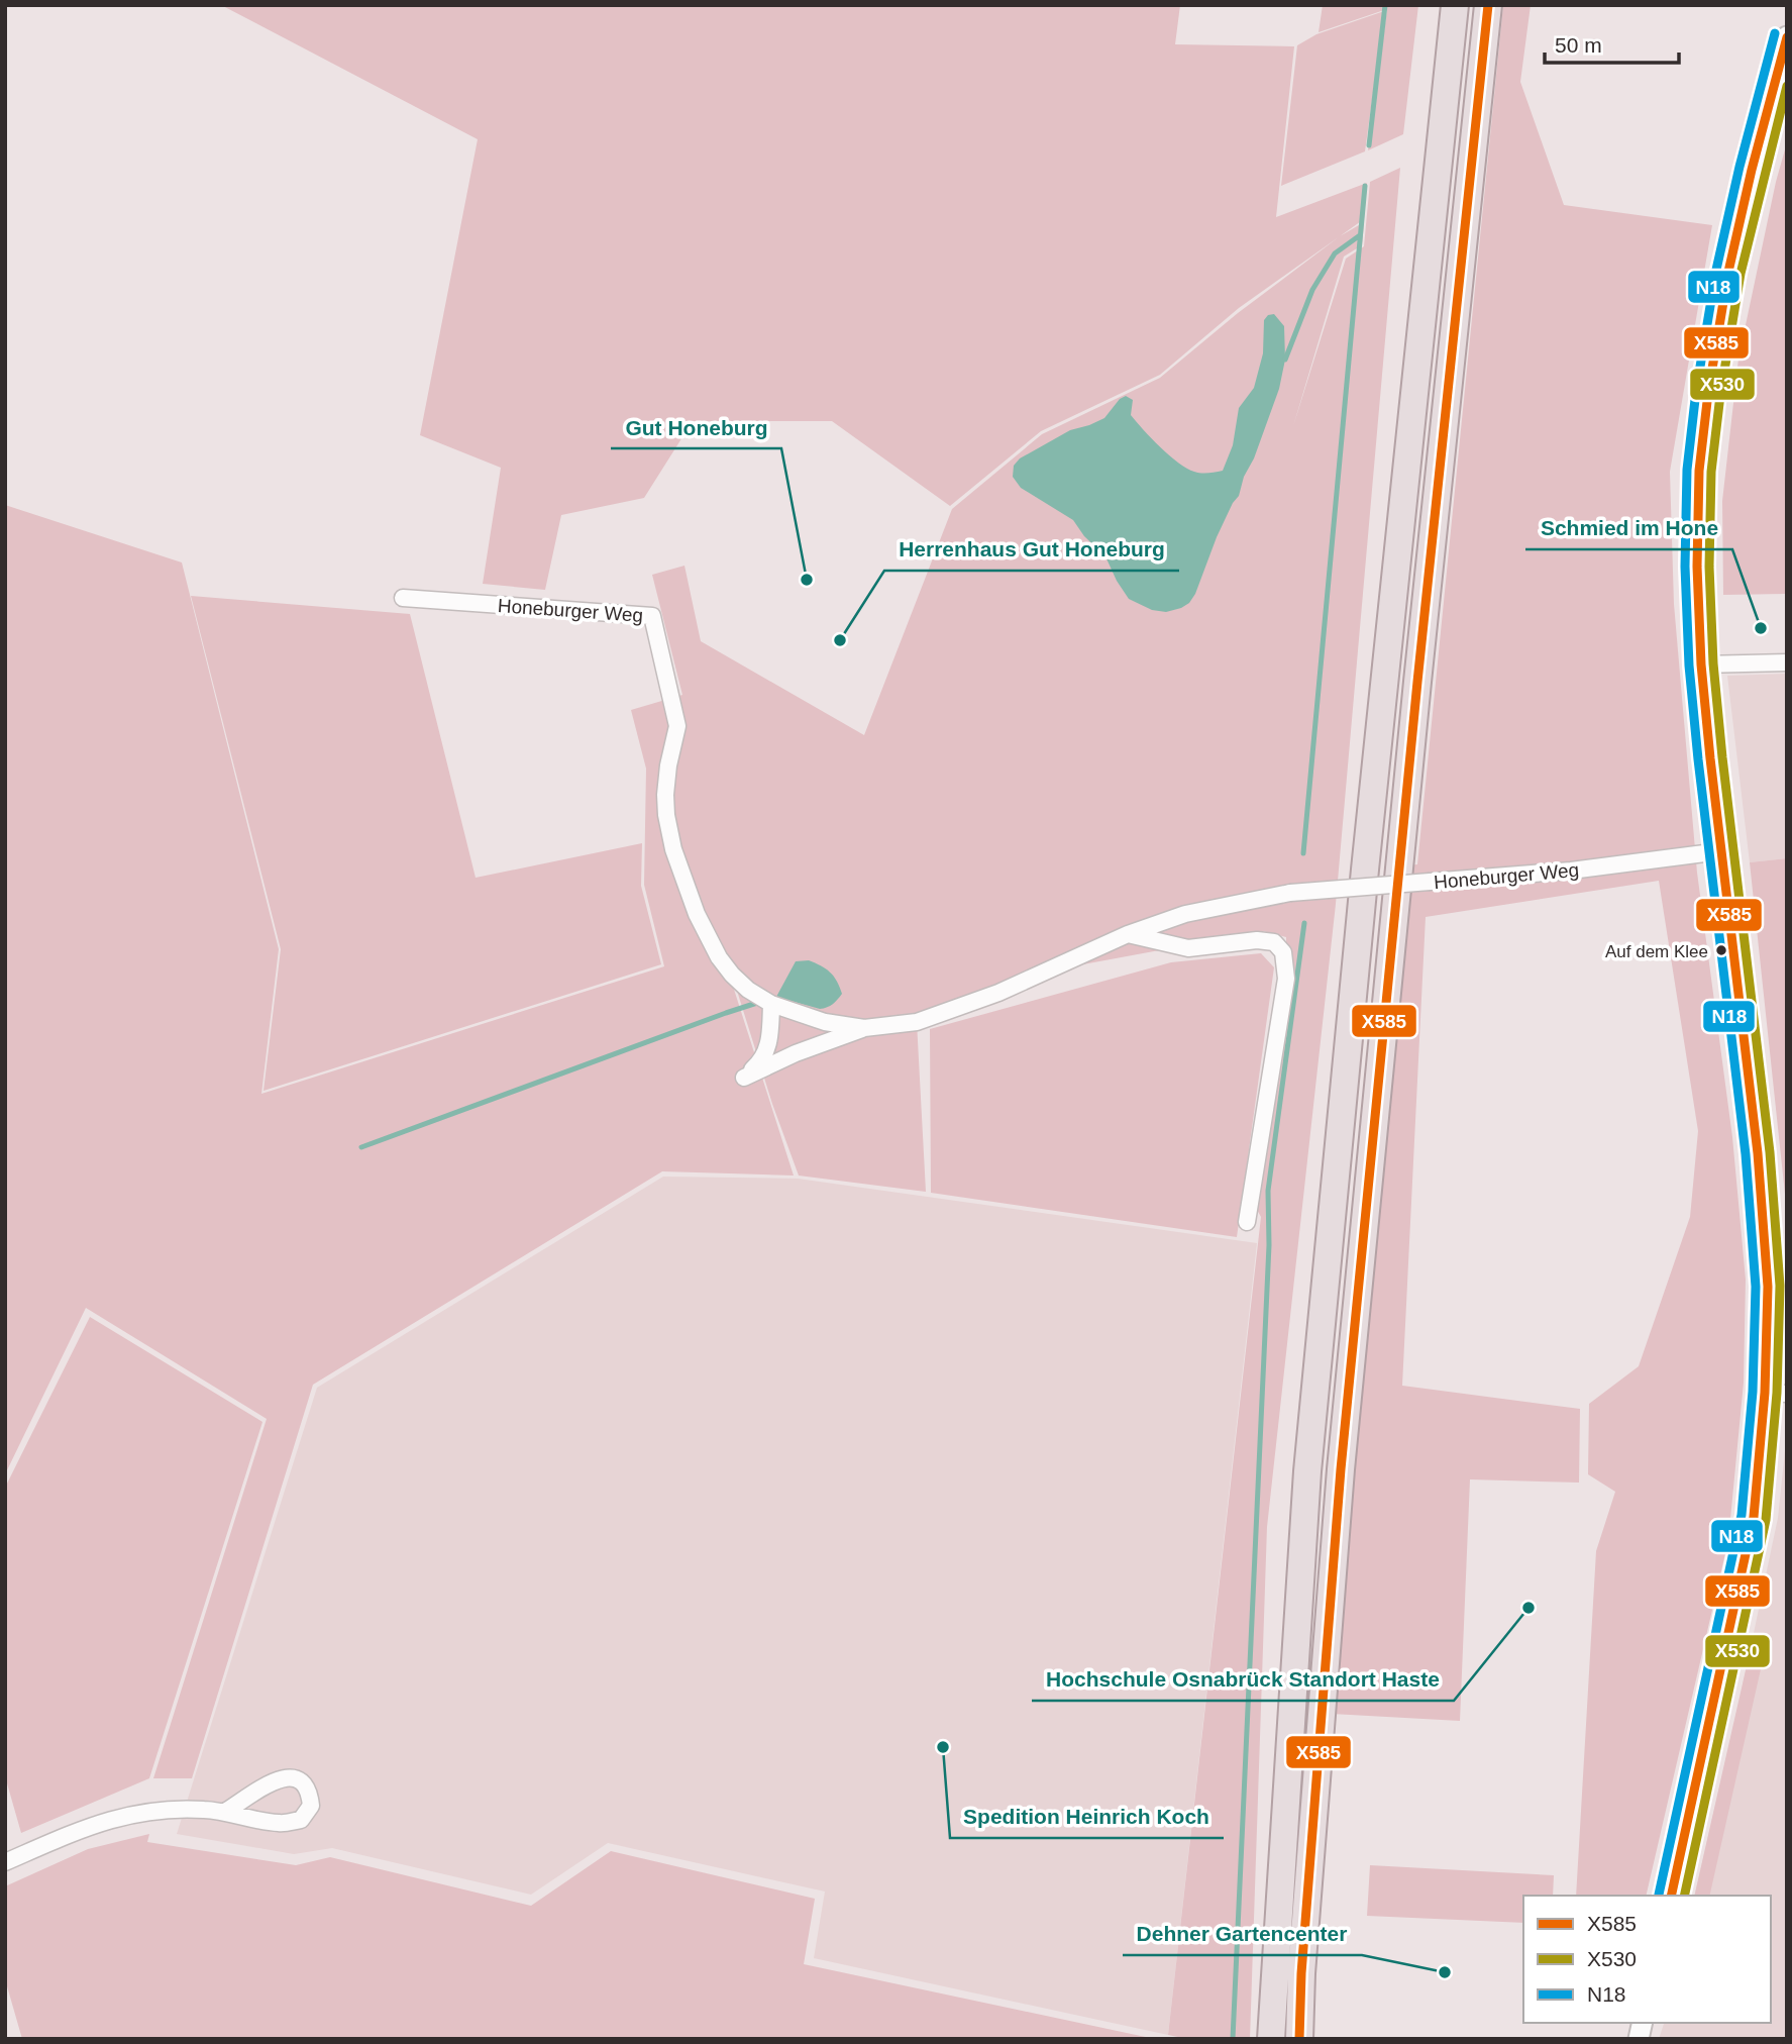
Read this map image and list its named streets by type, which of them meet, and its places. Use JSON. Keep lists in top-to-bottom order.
{
  "streets": {
    "street": ["Honeburger Weg"]
  },
  "places": [
    "Gut Honeburg",
    "Schmied im Hone",
    "Herrenhaus Gut Honeburg",
    "Auf dem Klee",
    "Hochschule Osnabrück Standort Haste",
    "Spedition Heinrich Koch",
    "Dehner Gartencenter"
  ],
  "lines": ["transit line X585", "transit line N18", "transit line X530"],
  "legend": ["X585", "X530", "N18"],
  "scale_bar": "50 m"
}
